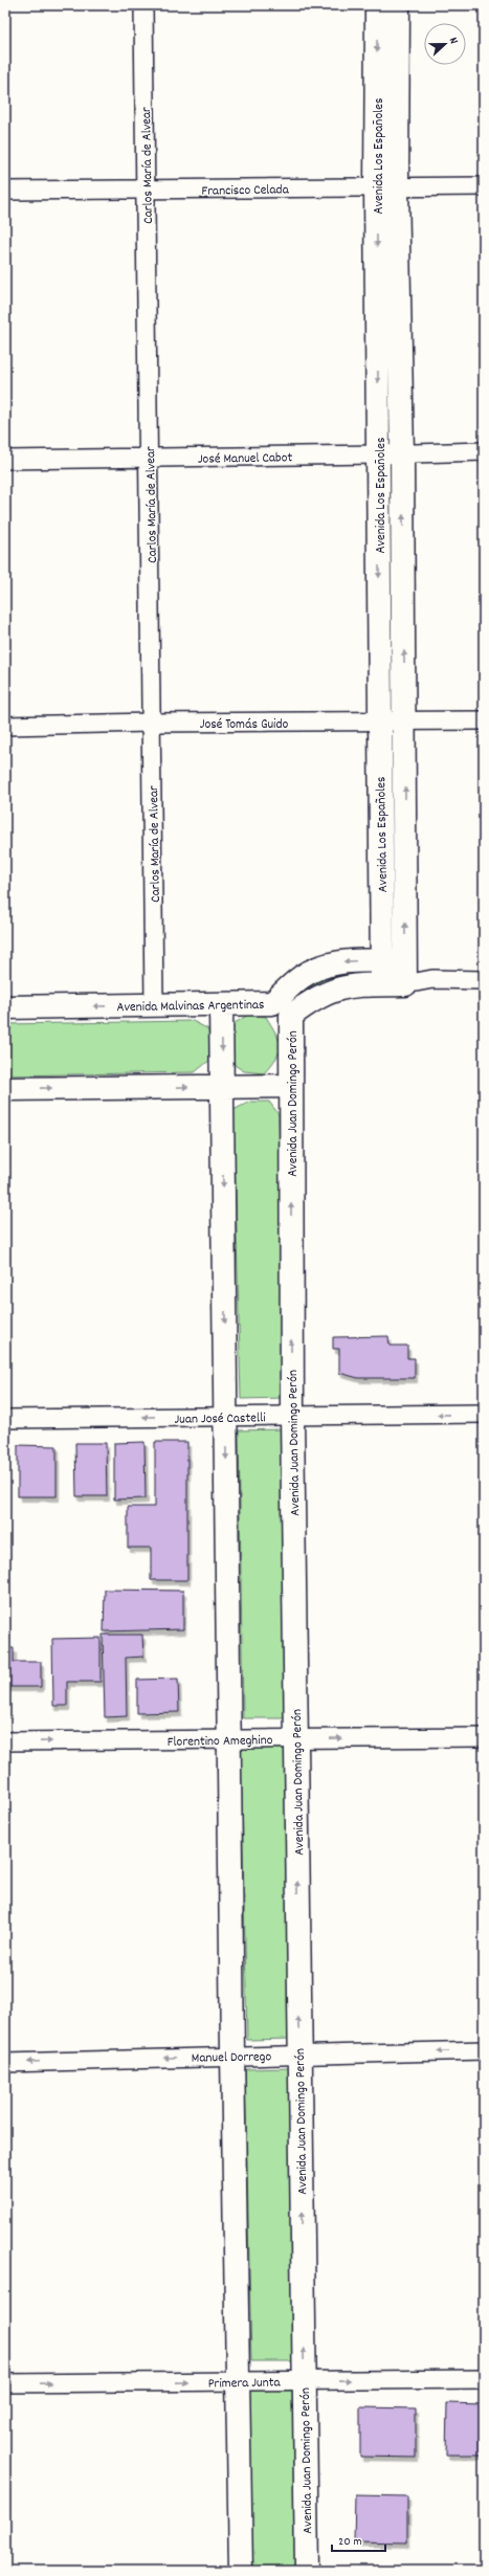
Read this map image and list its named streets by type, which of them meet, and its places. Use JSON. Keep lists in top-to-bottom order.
{
  "streets": {
    "main road": ["Avenida Los Españoles", "Avenida Malvinas Argentinas", "Avenida Juan Domingo Perón"],
    "street": [
      "Carlos María de Alvear",
      "Francisco Celada",
      "José Manuel Cabot",
      "José Tomás Guido",
      "Juan José Castelli",
      "Florentino Ameghino",
      "Manuel Dorrego",
      "Primera Junta"
    ]
  },
  "crossings": [
    ["Avenida Los Españoles", "Francisco Celada"],
    ["Avenida Los Españoles", "José Manuel Cabot"],
    ["Avenida Los Españoles", "José Tomás Guido"],
    ["Avenida Los Españoles", "Avenida Malvinas Argentinas"],
    ["Carlos María de Alvear", "Francisco Celada"],
    ["Carlos María de Alvear", "José Manuel Cabot"],
    ["Carlos María de Alvear", "José Tomás Guido"],
    ["Carlos María de Alvear", "Avenida Malvinas Argentinas"],
    ["Avenida Malvinas Argentinas", "Avenida Juan Domingo Perón"],
    ["Avenida Juan Domingo Perón", "Juan José Castelli"],
    ["Avenida Juan Domingo Perón", "Florentino Ameghino"],
    ["Avenida Juan Domingo Perón", "Manuel Dorrego"],
    ["Avenida Juan Domingo Perón", "Primera Junta"]
  ],
  "one_way": [
    "Juan José Castelli",
    "Florentino Ameghino",
    "Manuel Dorrego",
    "Primera Junta"
  ],
  "scale_bar": "20 m",
  "north": "right"
}
